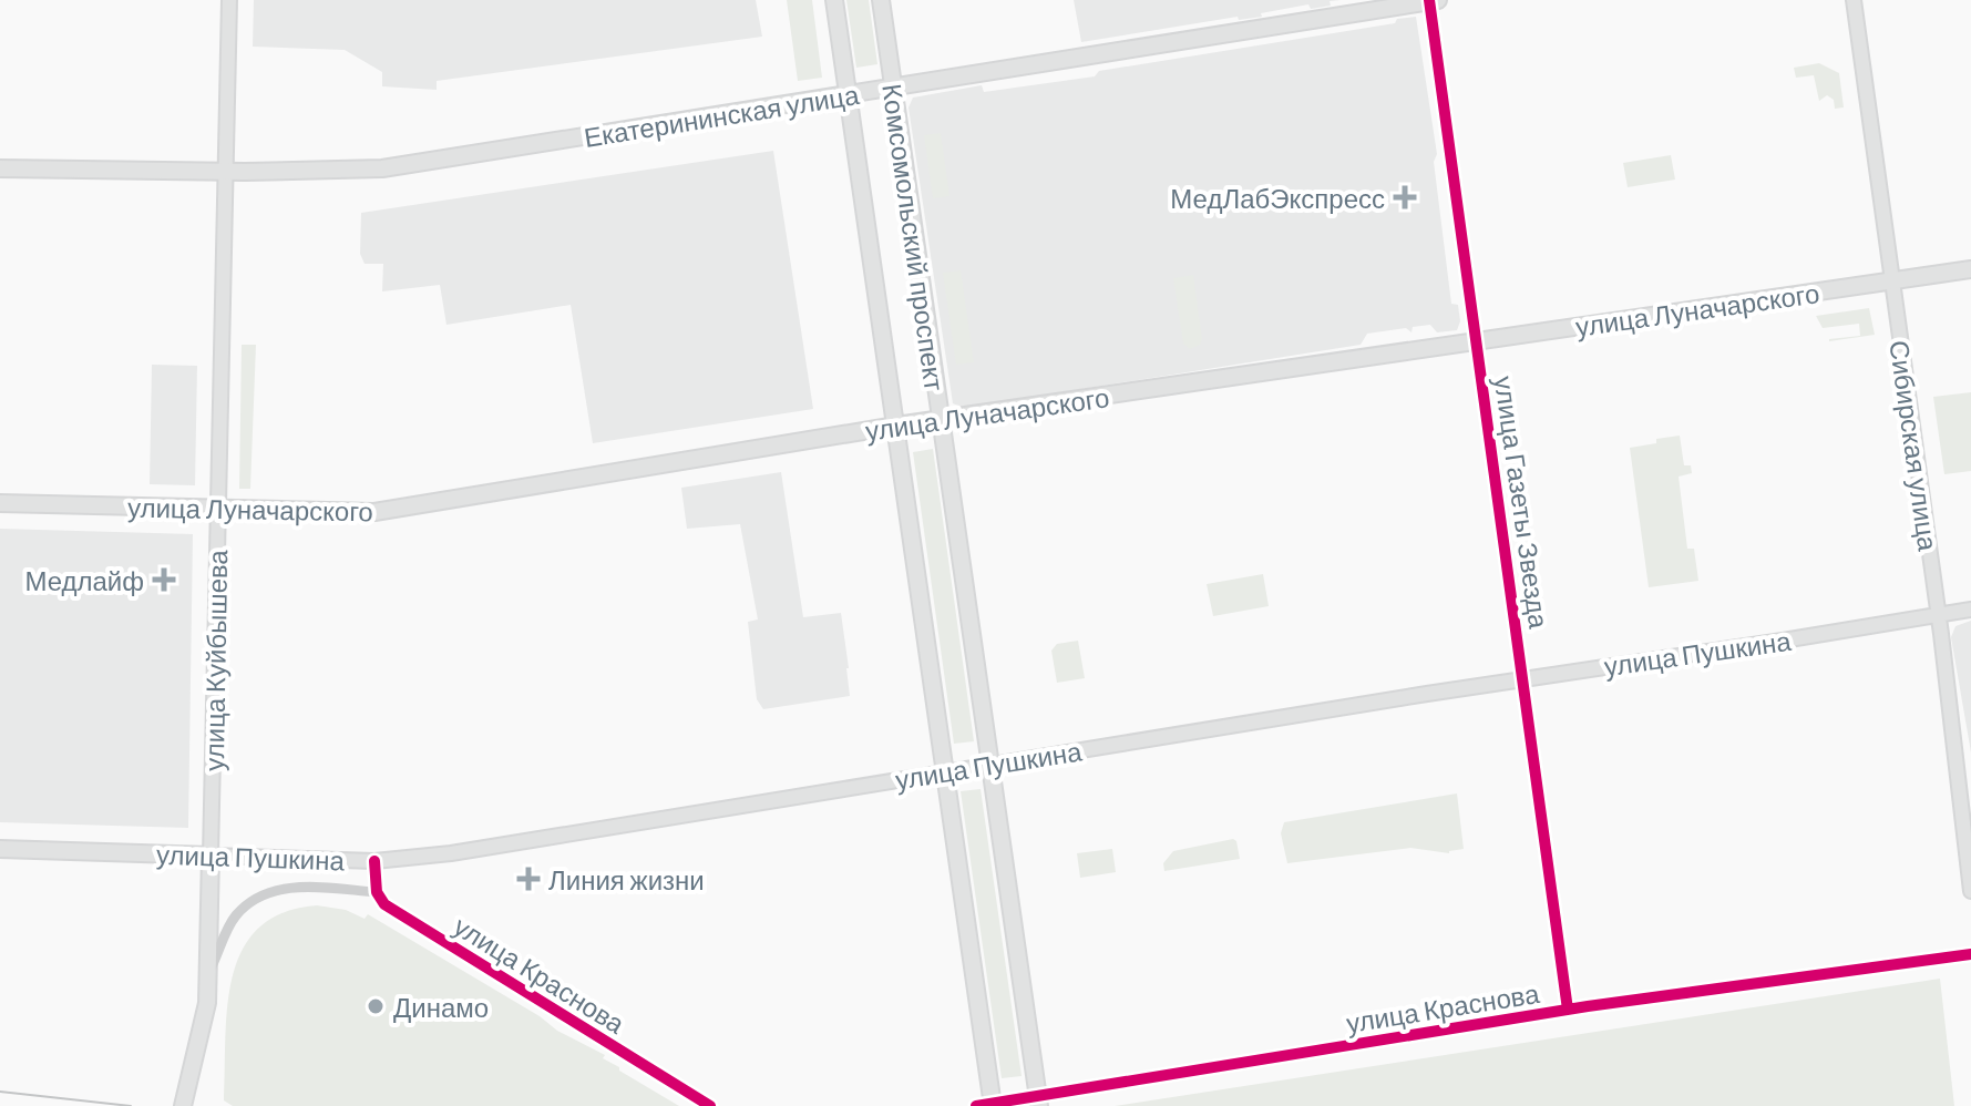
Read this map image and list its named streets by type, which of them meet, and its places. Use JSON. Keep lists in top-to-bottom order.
{
  "streets": {
    "main road": [
      "Екатерининская улица",
      "Комсомольский проспект",
      "улица Луначарского",
      "Сибирская улица",
      "улица Пушкина",
      "улица Куйбышева"
    ],
    "street": ["улица Газеты Звезда", "улица Краснова"]
  },
  "crossings": [
    ["Екатерининская улица", "Комсомольский проспект"],
    ["Екатерининская улица", "улица Газеты Звезда"],
    ["Екатерининская улица", "улица Куйбышева"],
    ["Комсомольский проспект", "улица Луначарского"],
    ["Комсомольский проспект", "улица Пушкина"],
    ["Комсомольский проспект", "улица Краснова"],
    ["улица Луначарского", "Сибирская улица"],
    ["улица Луначарского", "улица Газеты Звезда"],
    ["улица Луначарского", "улица Куйбышева"],
    ["Сибирская улица", "улица Пушкина"],
    ["улица Газеты Звезда", "улица Пушкина"],
    ["улица Газеты Звезда", "улица Краснова"],
    ["улица Пушкина", "улица Куйбышева"]
  ],
  "places": {
    "health": ["МедЛабЭкспресс", "Медлайф", "Линия жизни"],
    "other": ["Динамо"]
  }
}
